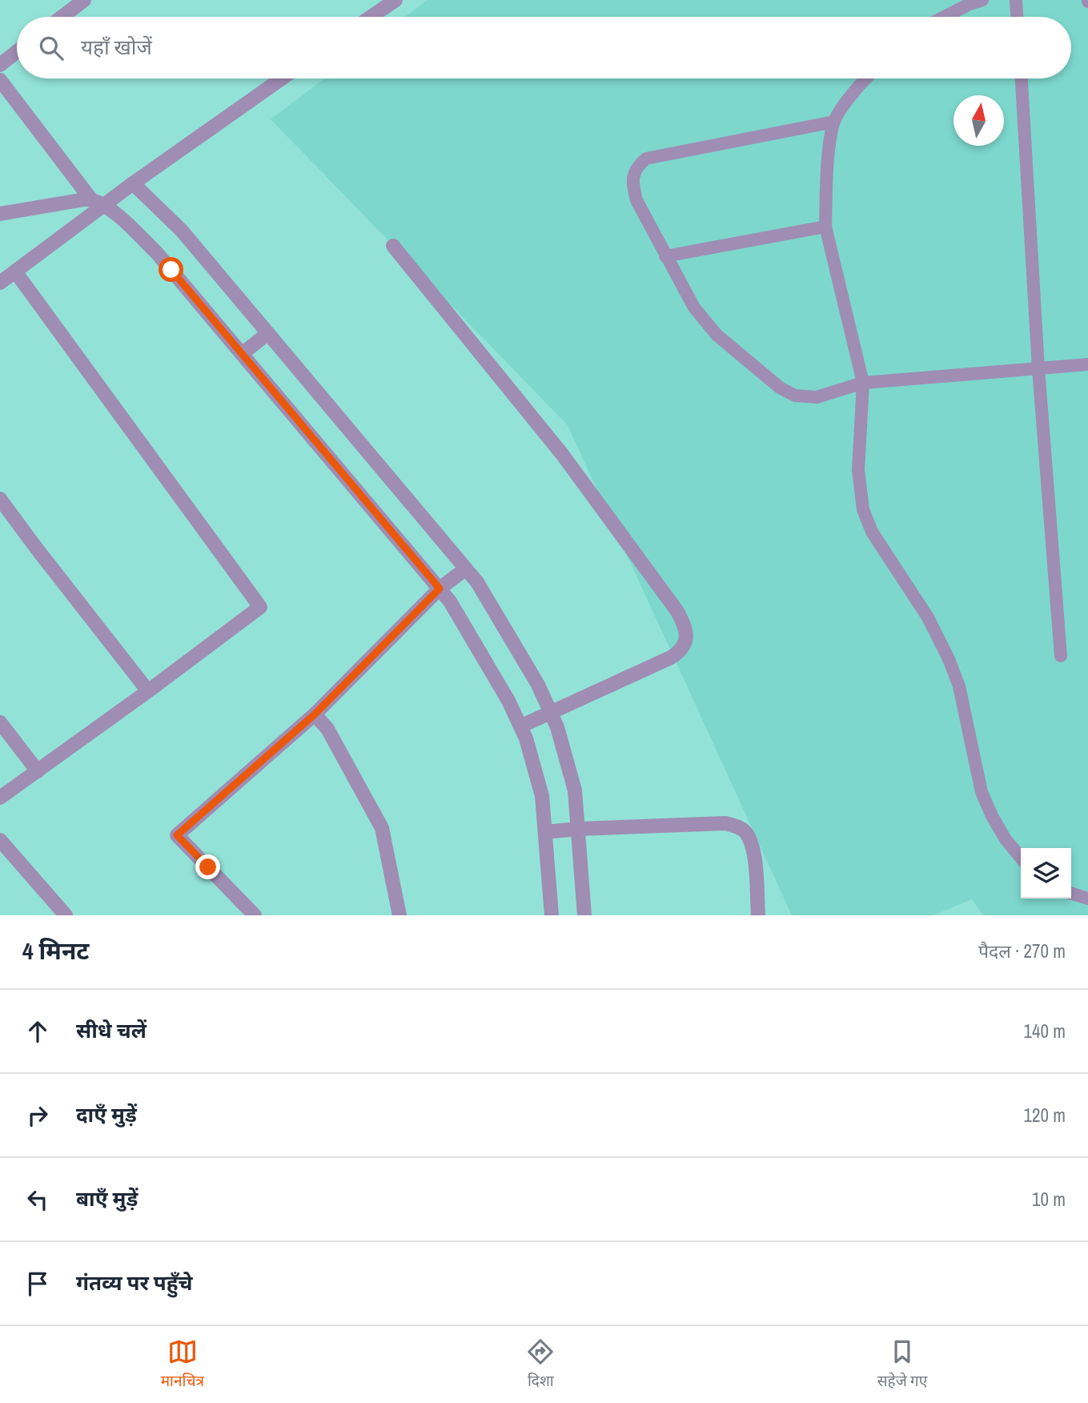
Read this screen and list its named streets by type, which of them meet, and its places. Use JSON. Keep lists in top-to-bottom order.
{
  "north": "top",
  "page": {
    "search": "यहाँ खोजें",
    "heading": ["4 मिनट", "पैदल · 270 m"],
    "list": [
      ["सीधे चलें", "140 m"],
      ["दाएँ मुड़ें", "120 m"],
      ["बाएँ मुड़ें", "10 m"],
      "गंतव्य पर पहुँचे"
    ],
    "nav": ["मानचित्र", "दिशा", "सहेजे गए"]
  }
}
